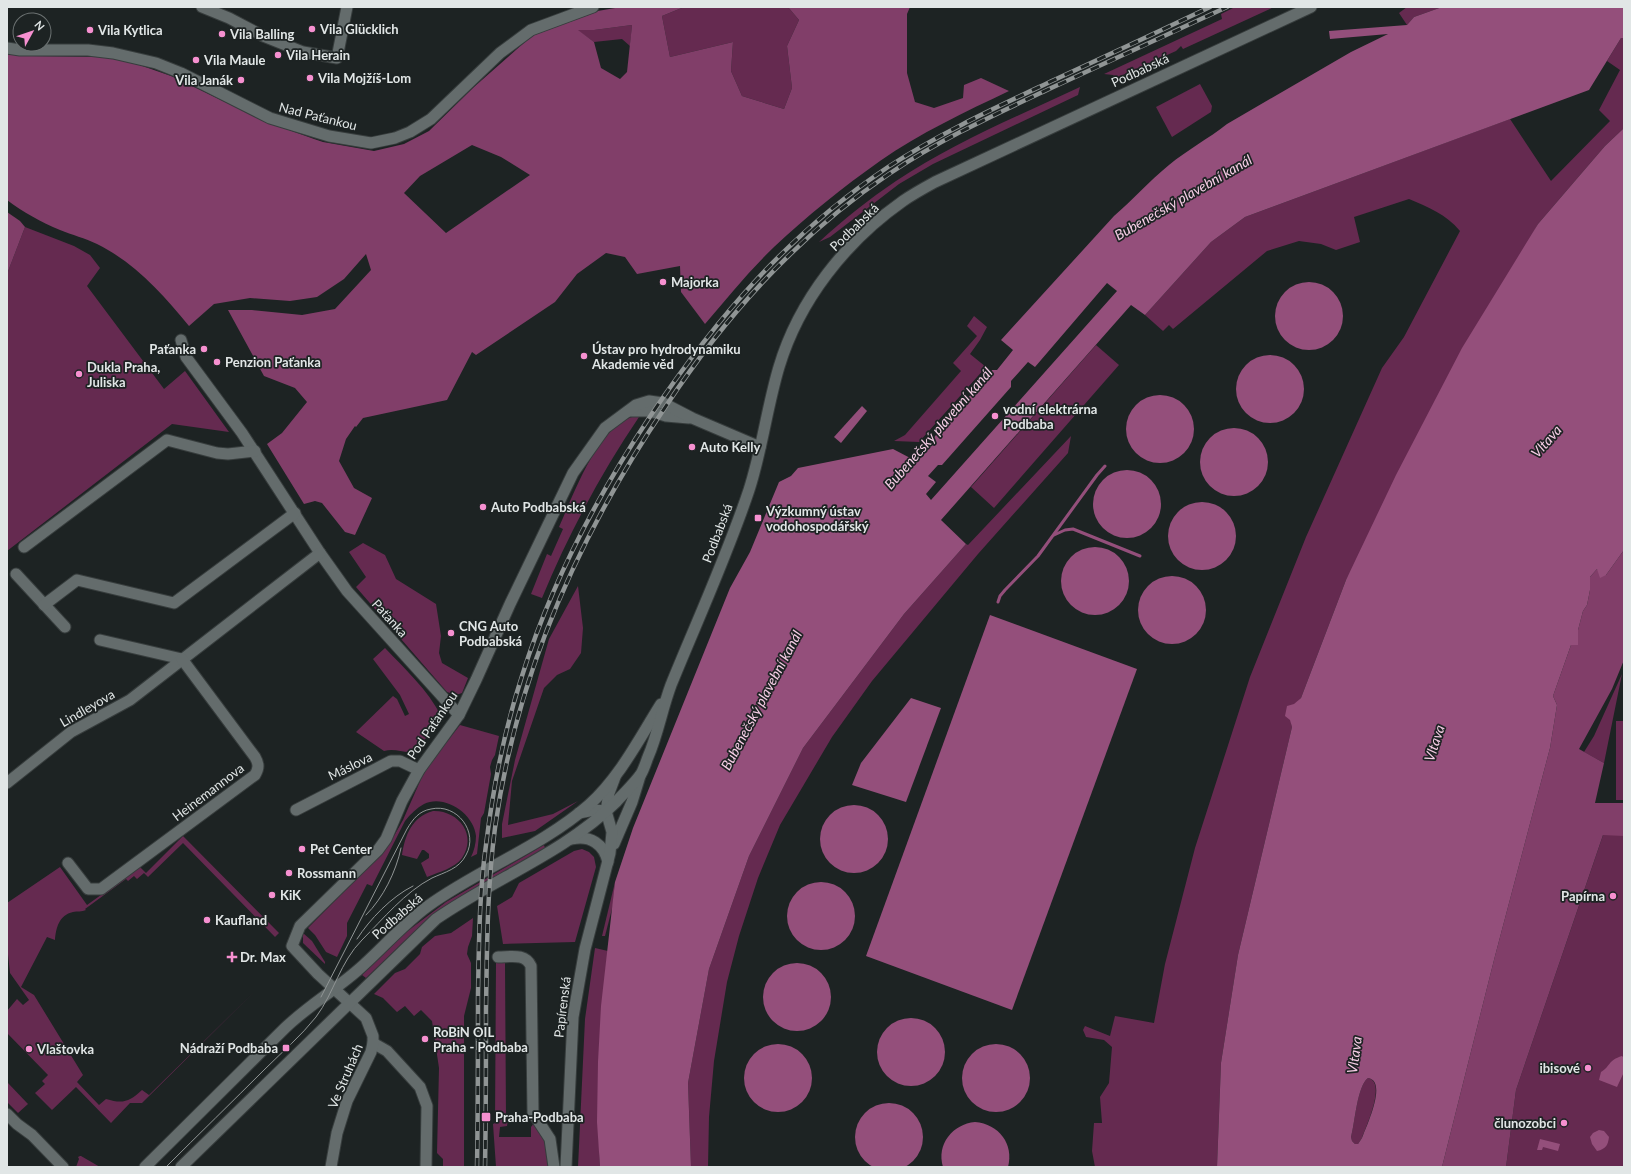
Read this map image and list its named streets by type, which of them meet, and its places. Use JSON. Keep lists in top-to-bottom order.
{
  "streets": {
    "street": [
      "Podbabská",
      "Nad Paťankou",
      "Paťanka",
      "Lindleyova",
      "Pod Paťankou",
      "Máslova",
      "Heinemannova",
      "Papírenská",
      "Ve Struhách"
    ]
  },
  "crossings": [
    ["Podbabská", "Pod Paťankou"],
    ["Podbabská", "Papírenská"],
    ["Podbabská", "Ve Struhách"],
    ["Paťanka", "Lindleyova"],
    ["Paťanka", "Pod Paťankou"],
    ["Lindleyova", "Heinemannova"],
    ["Pod Paťankou", "Máslova"],
    ["Pod Paťankou", "Ve Struhách"]
  ],
  "water": ["Bubenečský plavební kanál", "Vltava"],
  "places": {
    "other": [
      "Vila Glücklich",
      "Vila Kytlica",
      "Vila Balling",
      "Vila Herain",
      "Vila Maule",
      "Vila Mojžíš-Lom",
      "Vila Janák",
      "Majorka",
      "Paťanka",
      "Ústav pro hydrodynamiku Akademie věd",
      "Penzion Paťanka",
      "Dukla Praha, Juliska",
      "vodní elektrárna Podbaba",
      "Auto Kelly",
      "Auto Podbabská",
      "CNG Auto Podbabská",
      "Pet Center",
      "Rossmann",
      "KiK",
      "Papírna",
      "Kaufland",
      "RoBiN OIL Praha - Podbaba",
      "Vlaštovka",
      "ibisové",
      "člunozobci"
    ],
    "transit": ["Výzkumný ústav vodohospodářský", "Nádraží Podbaba", "Praha-Podbaba"],
    "health": ["Dr. Max"]
  },
  "north": "top right"
}
